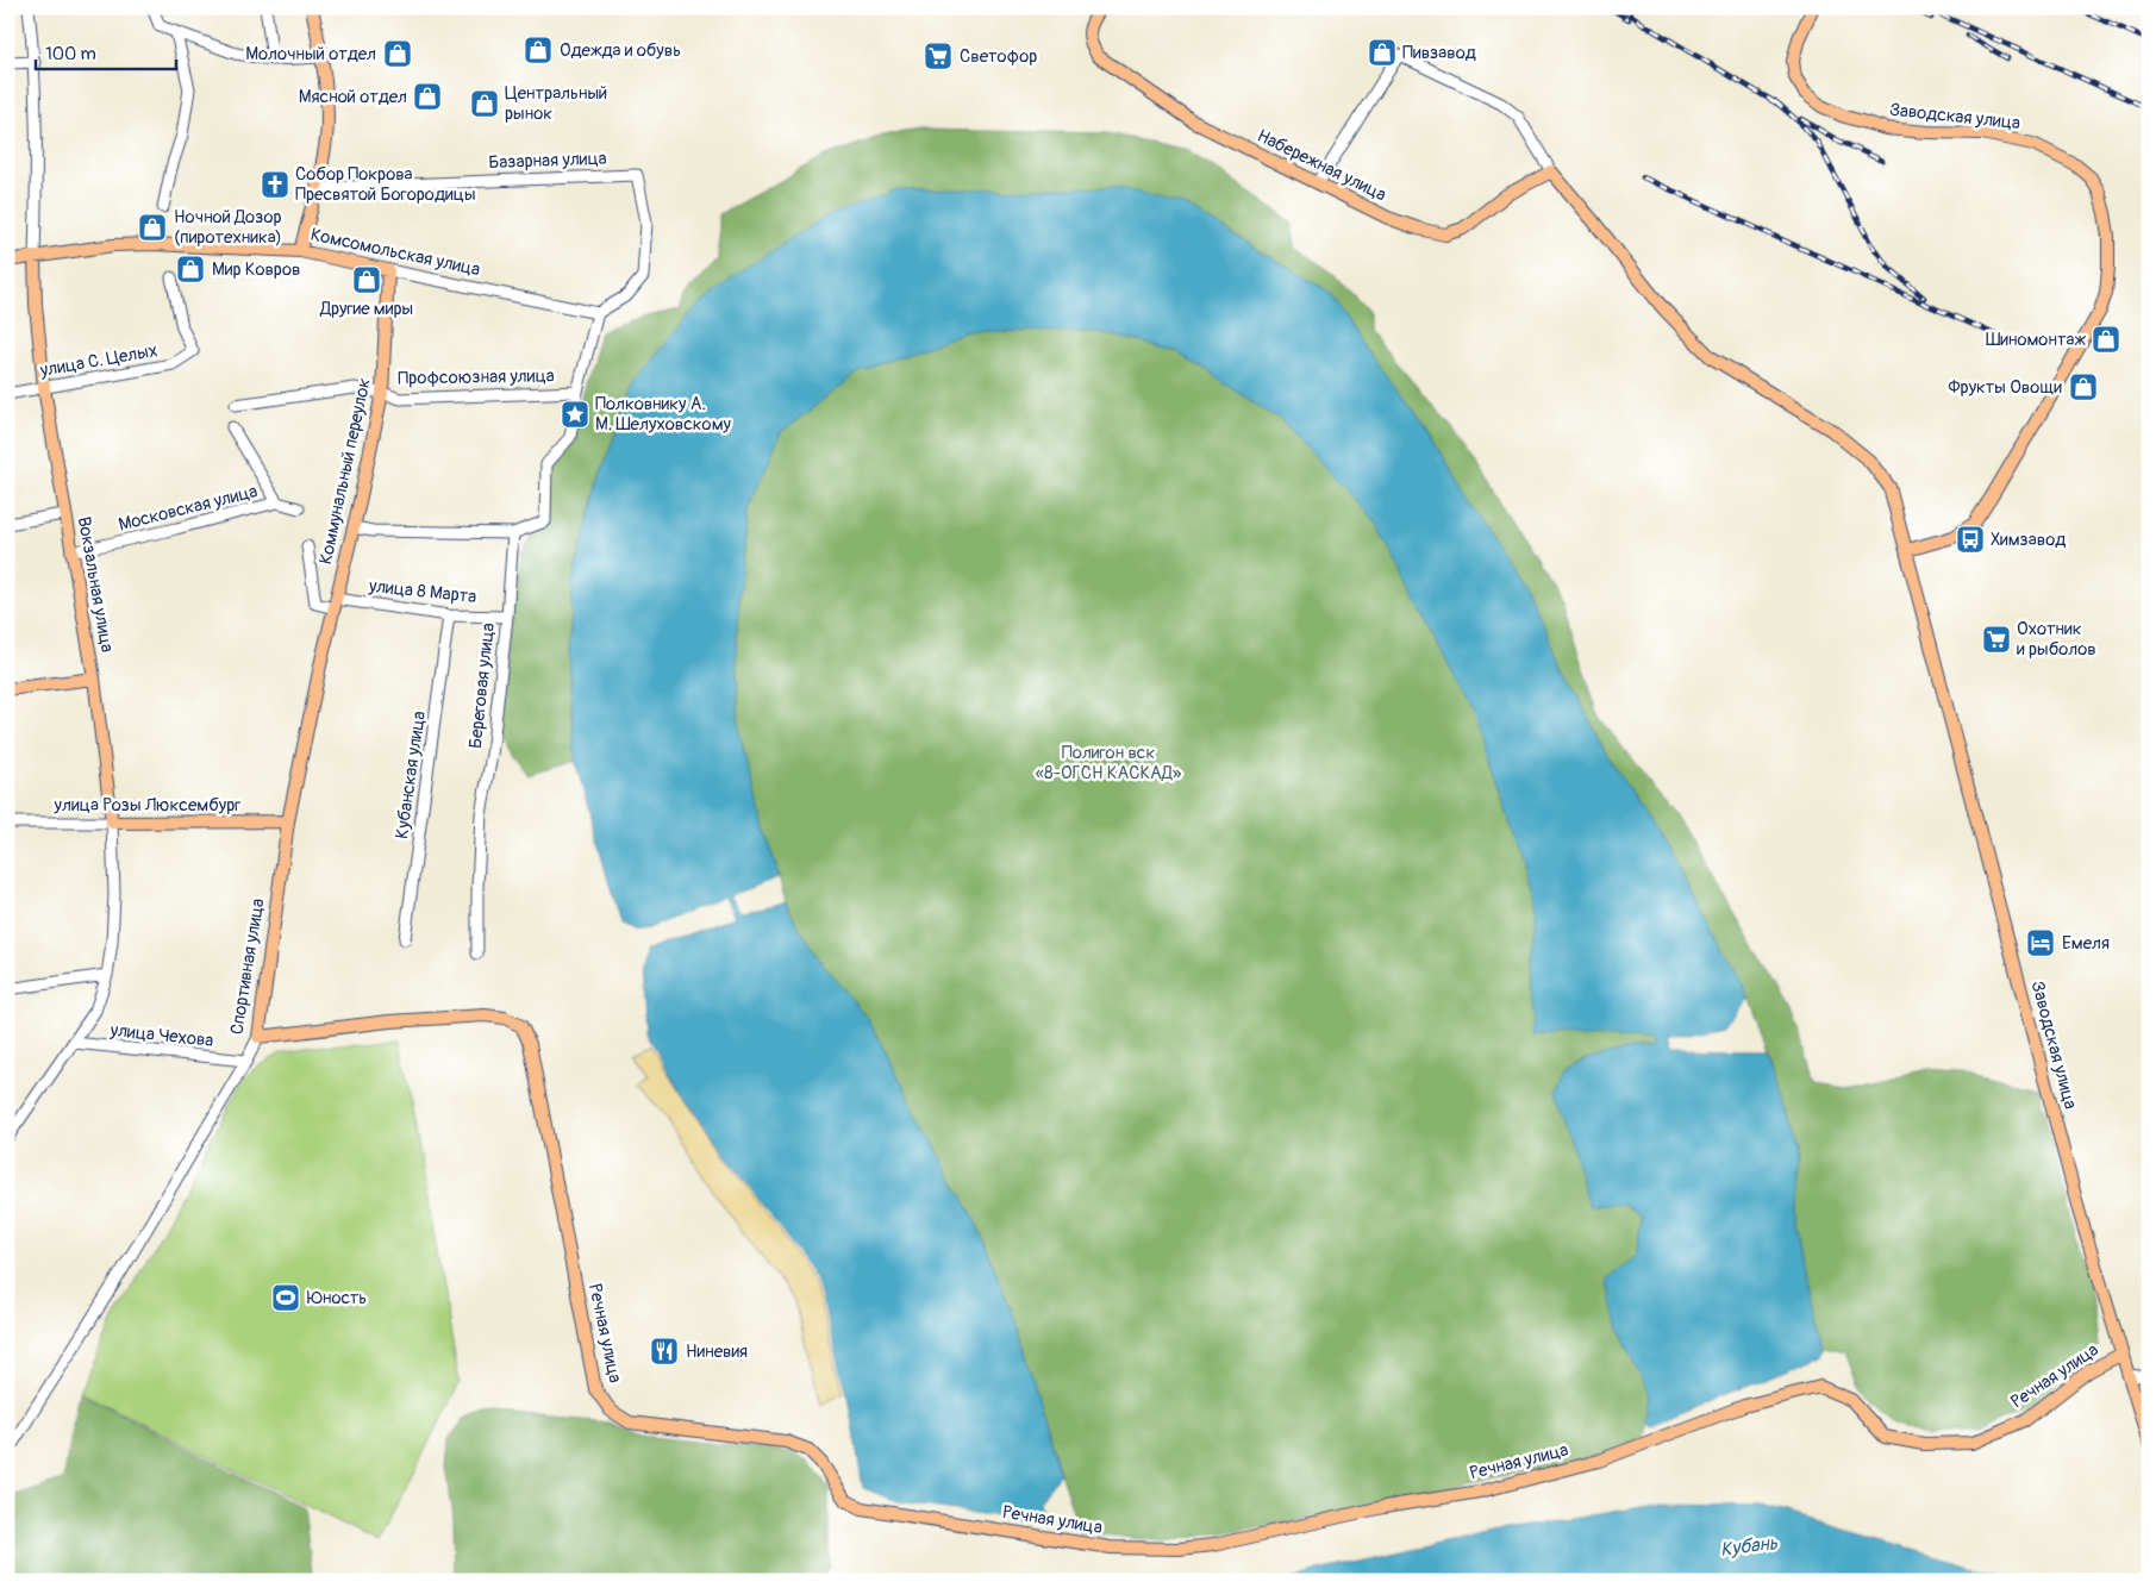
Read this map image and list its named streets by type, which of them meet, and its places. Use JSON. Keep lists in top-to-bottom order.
{
  "streets": {
    "main road": [
      "Заводская улица",
      "Набережная улица",
      "Комсомольская улица",
      "Коммунальный переулок",
      "Вокзальная улица",
      "улица Розы Люксембург",
      "Спортивная улица",
      "Речная улица"
    ],
    "street": [
      "Базарная улица",
      "улица С. Целых",
      "Профсоюзная улица",
      "Московская улица",
      "улица 8 Марта",
      "Береговая улица",
      "Кубанская улица",
      "улица Чехова"
    ]
  },
  "crossings": [
    ["Заводская улица", "Набережная улица"],
    ["Заводская улица", "Речная улица"],
    ["Базарная улица", "Комсомольская улица"],
    ["Комсомольская улица", "Коммунальный переулок"],
    ["Комсомольская улица", "Вокзальная улица"],
    ["улица С. Целых", "Вокзальная улица"],
    ["Профсоюзная улица", "Коммунальный переулок"],
    ["Коммунальный переулок", "улица 8 Марта"],
    ["Коммунальный переулок", "Спортивная улица"],
    ["Московская улица", "Вокзальная улица"],
    ["Вокзальная улица", "улица Розы Люксембург"],
    ["Вокзальная улица", "улица Чехова"],
    ["улица 8 Марта", "Береговая улица"],
    ["улица 8 Марта", "Кубанская улица"],
    ["улица 8 Марта", "Спортивная улица"],
    ["улица Розы Люксембург", "Спортивная улица"],
    ["Спортивная улица", "улица Чехова"],
    ["Спортивная улица", "Речная улица"]
  ],
  "water": ["Кубань"],
  "parks": ["Полигон вск «8-ОГСН КАСКАД»"],
  "places": {
    "shop": [
      "Одежда и обувь",
      "Пивзавод",
      "Молочный отдел",
      "Мясной отдел",
      "Центральный рынок",
      "Ночной Дозор (пиротехника)",
      "Мир Ковров",
      "Другие миры",
      "Шиномонтаж",
      "Фрукты Овощи"
    ],
    "supermarket": ["Светофор", "Охотник и рыболов"],
    "church": ["Собор Покрова Пресвятой Богородицы"],
    "place": ["Полковнику А. М. Шелуховскому"],
    "bus stop": ["Химзавод"],
    "hotel": ["Емеля"],
    "sports": ["Юность"],
    "restaurant": ["Ниневия"]
  },
  "scale_bar": "100 m"
}
